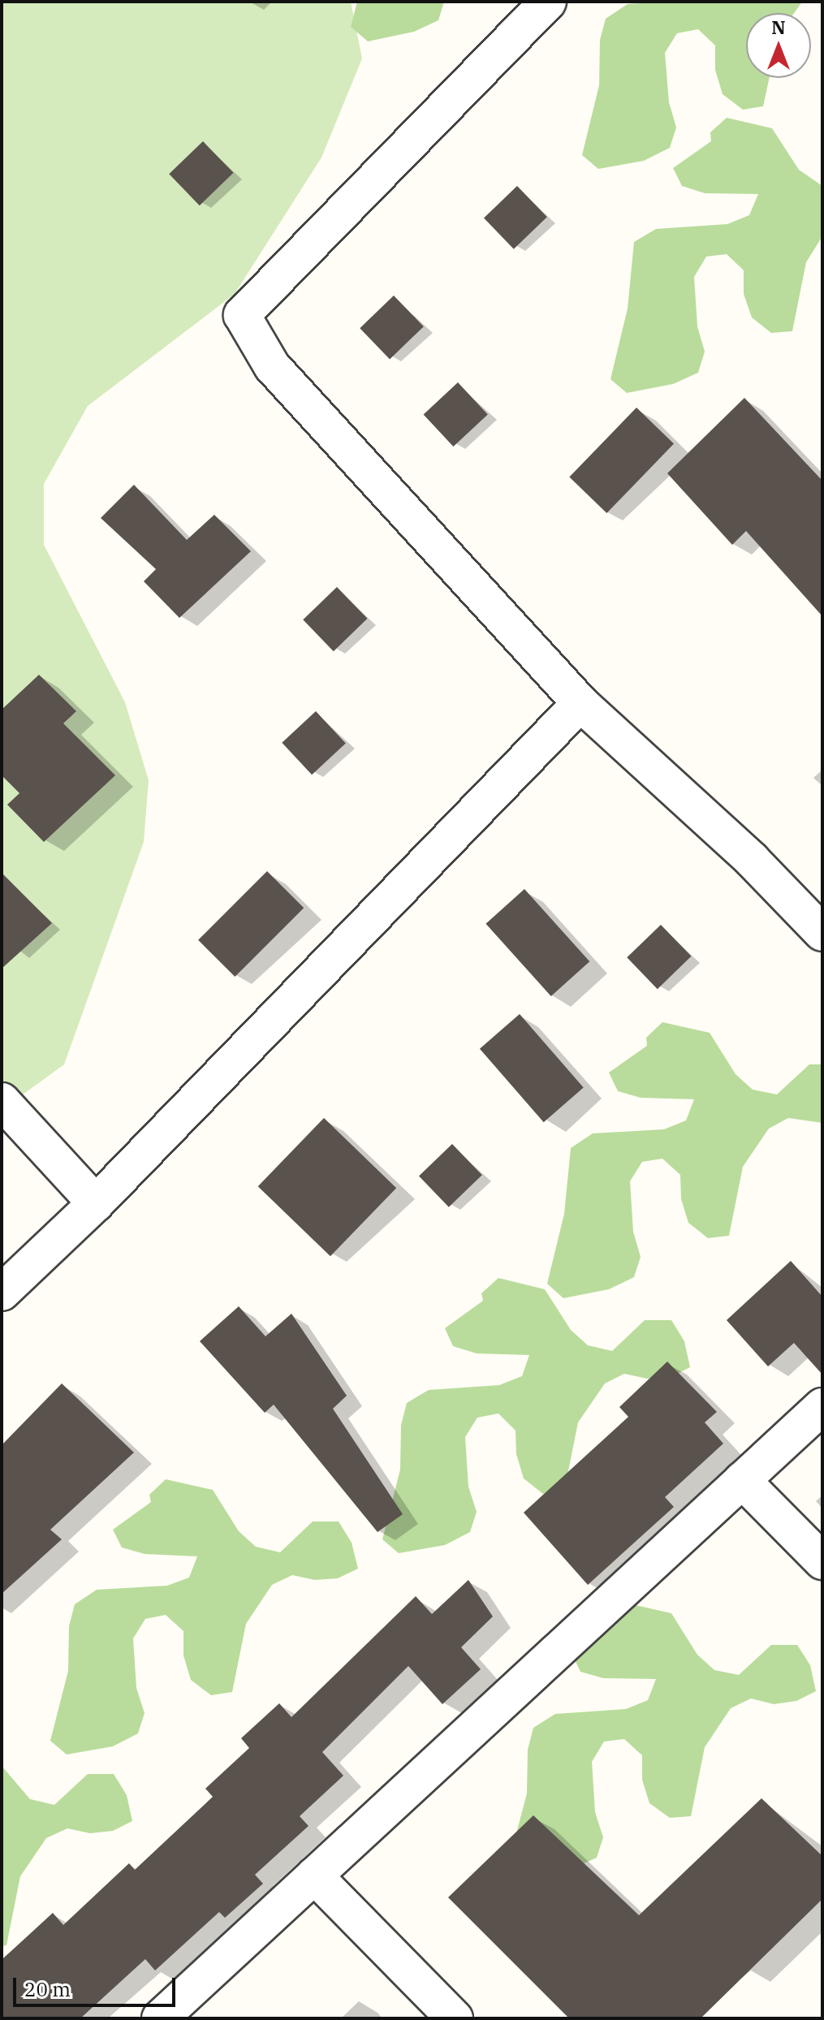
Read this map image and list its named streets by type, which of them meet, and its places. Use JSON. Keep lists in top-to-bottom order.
{
  "scale_bar": "20 m",
  "north": "top"
}
